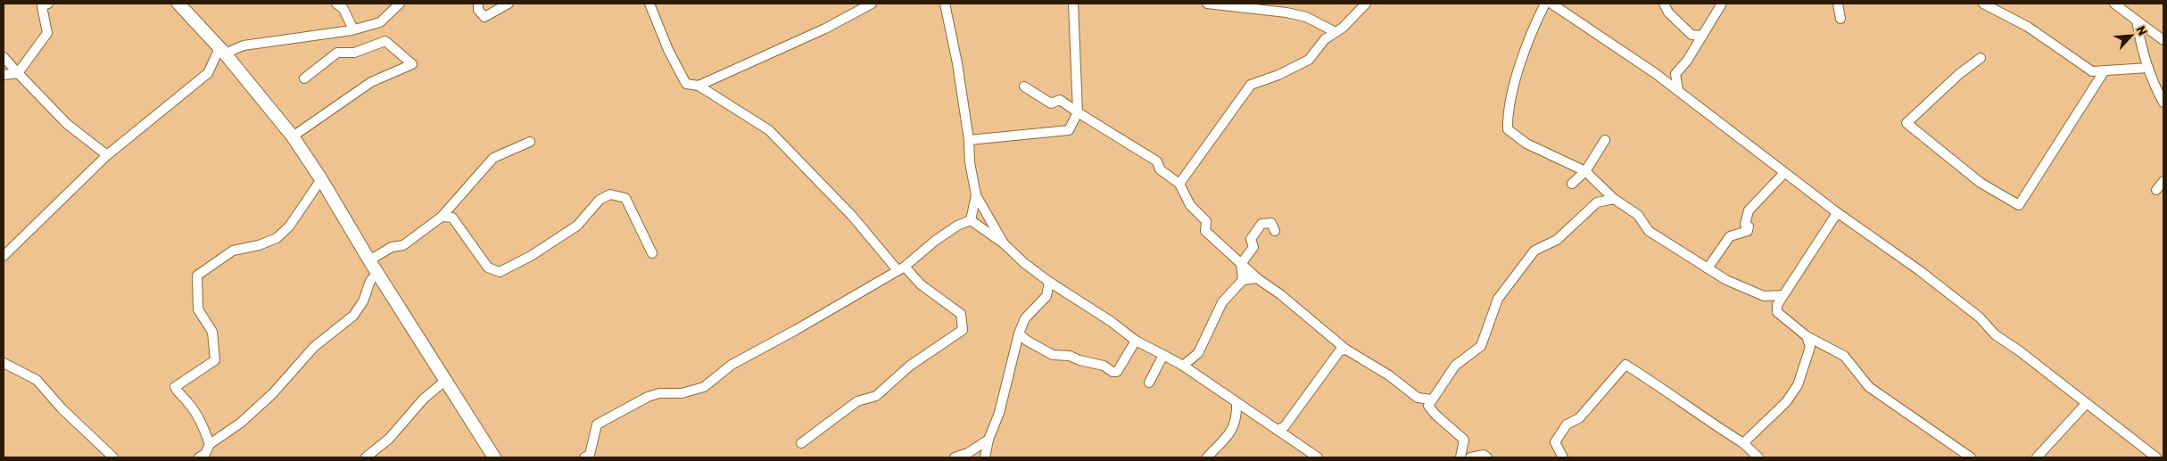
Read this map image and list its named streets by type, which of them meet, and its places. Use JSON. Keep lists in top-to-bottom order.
{
  "north": "top right"
}
